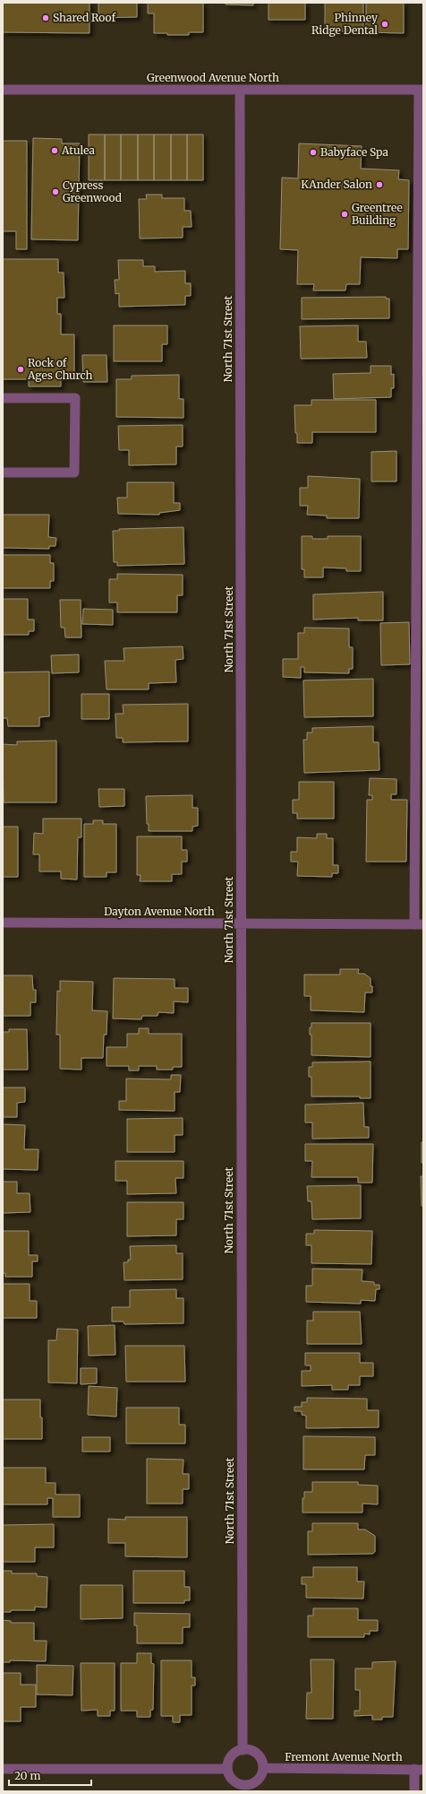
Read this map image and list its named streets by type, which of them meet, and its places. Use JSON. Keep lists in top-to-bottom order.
{
  "streets": {
    "street": [
      "Greenwood Avenue North",
      "North 71st Street",
      "Dayton Avenue North",
      "Fremont Avenue North"
    ]
  },
  "crossings": [
    ["Greenwood Avenue North", "North 71st Street"],
    ["North 71st Street", "Dayton Avenue North"],
    ["North 71st Street", "Fremont Avenue North"]
  ],
  "places": [
    "Shared Roof",
    "Phinney Ridge Dental",
    "Atulea",
    "Babyface Spa",
    "KAnder Salon",
    "Cypress Greenwood",
    "Greentree Building",
    "Rock of Ages Church"
  ],
  "scale_bar": "20 m"
}
